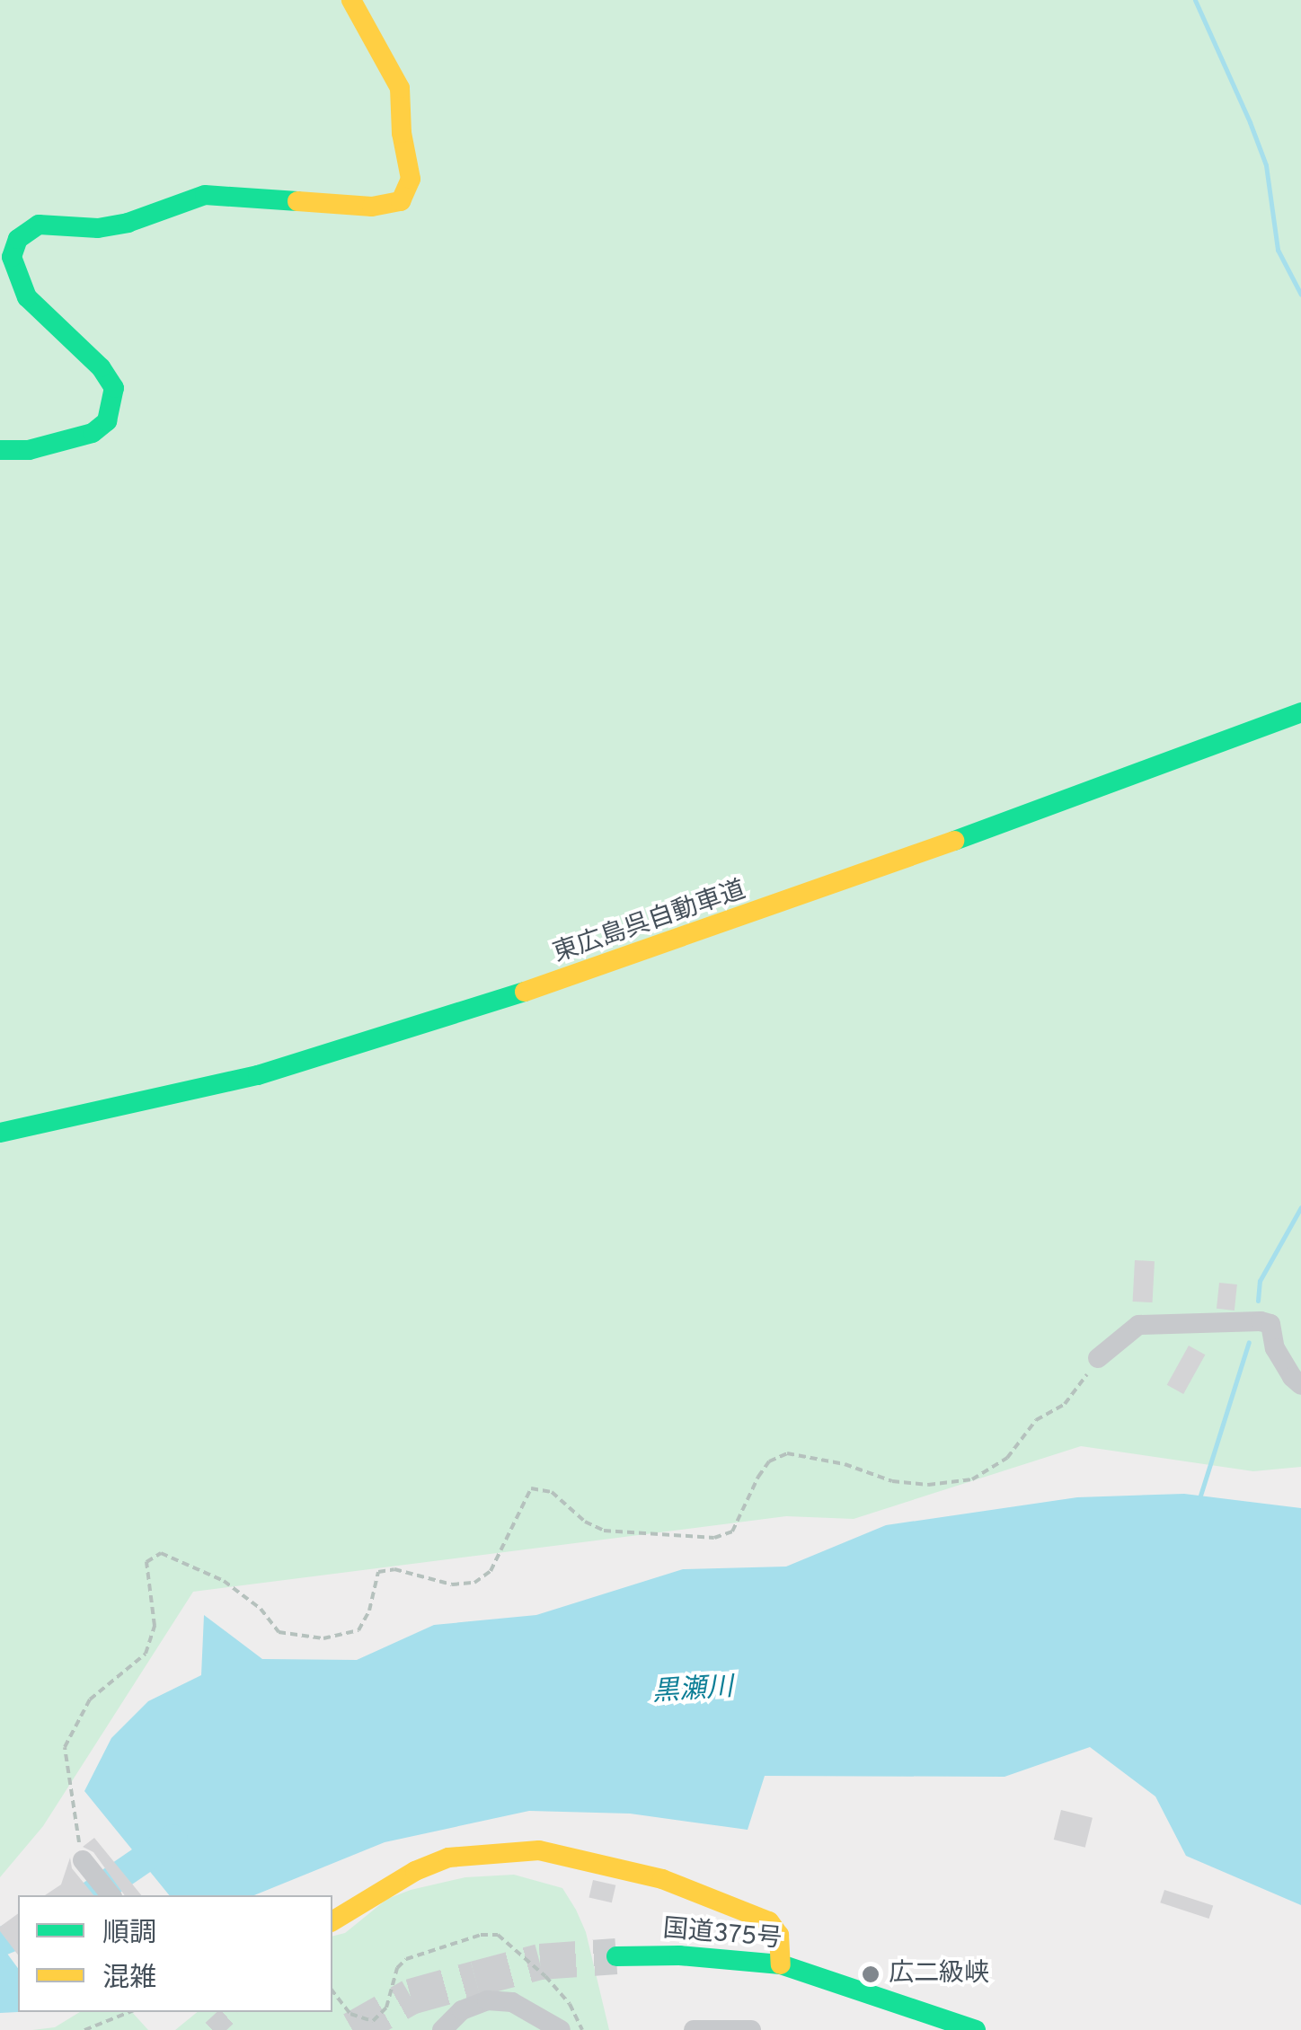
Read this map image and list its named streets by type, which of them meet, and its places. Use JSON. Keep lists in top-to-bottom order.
{
  "streets": {
    "main road": ["東広島呉自動車道", "国道375号"]
  },
  "water": ["黒瀬川"],
  "places": ["広二級峡"],
  "legend": ["順調", "混雑"]
}
